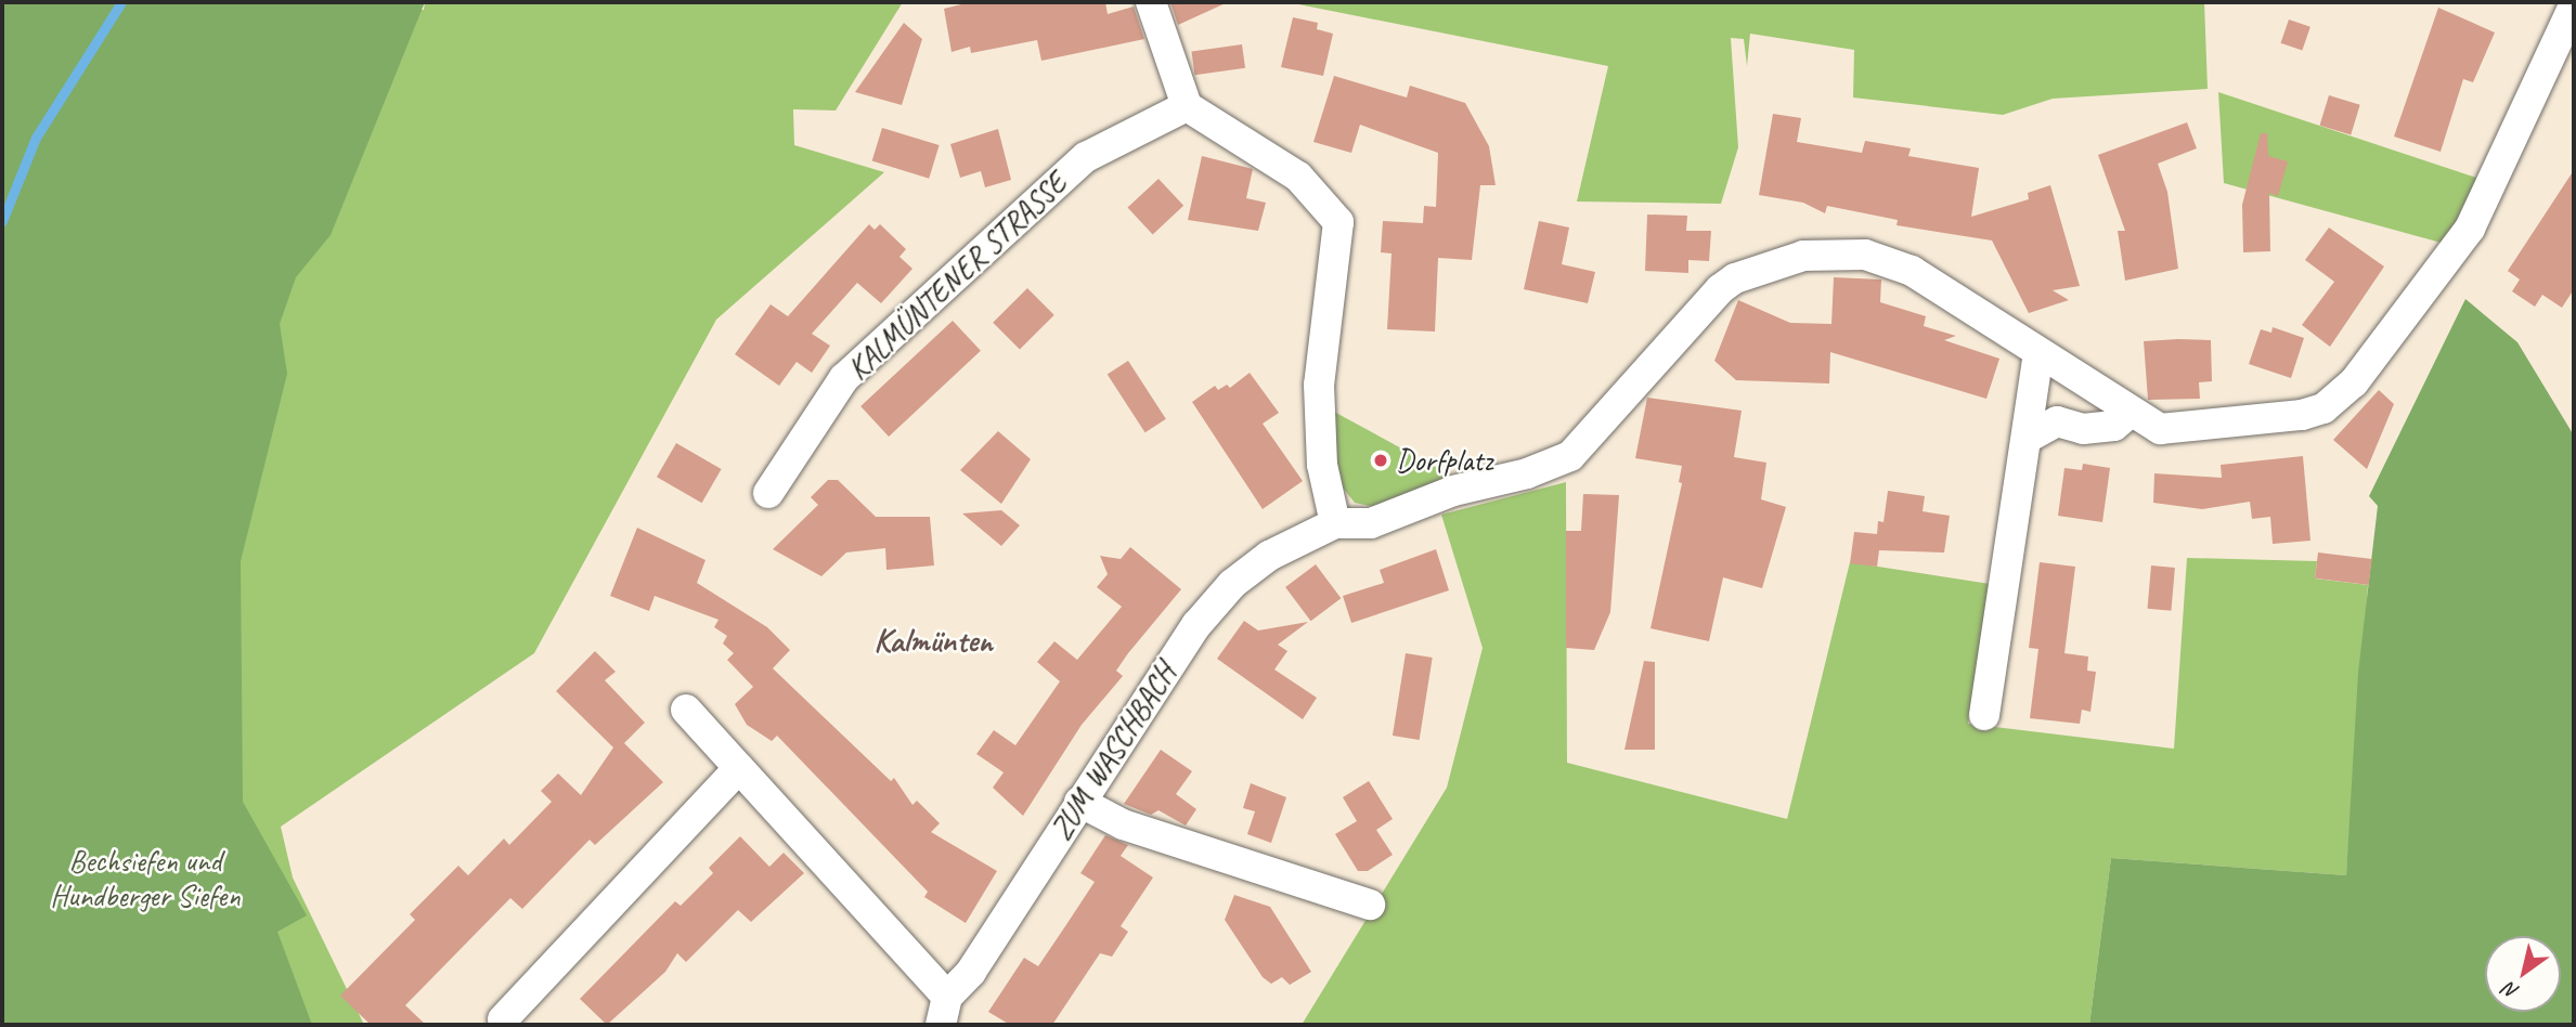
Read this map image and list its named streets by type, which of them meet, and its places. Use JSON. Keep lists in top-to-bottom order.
{
  "streets": {
    "street": ["KALMÜNTENER STRASSE", "ZUM WASCHBACH"]
  },
  "districts": ["Kalmünten"],
  "parks": ["Bechsiefen und Hundberger Siefen"],
  "places": ["Dorfplatz"],
  "north": "bottom left"
}
